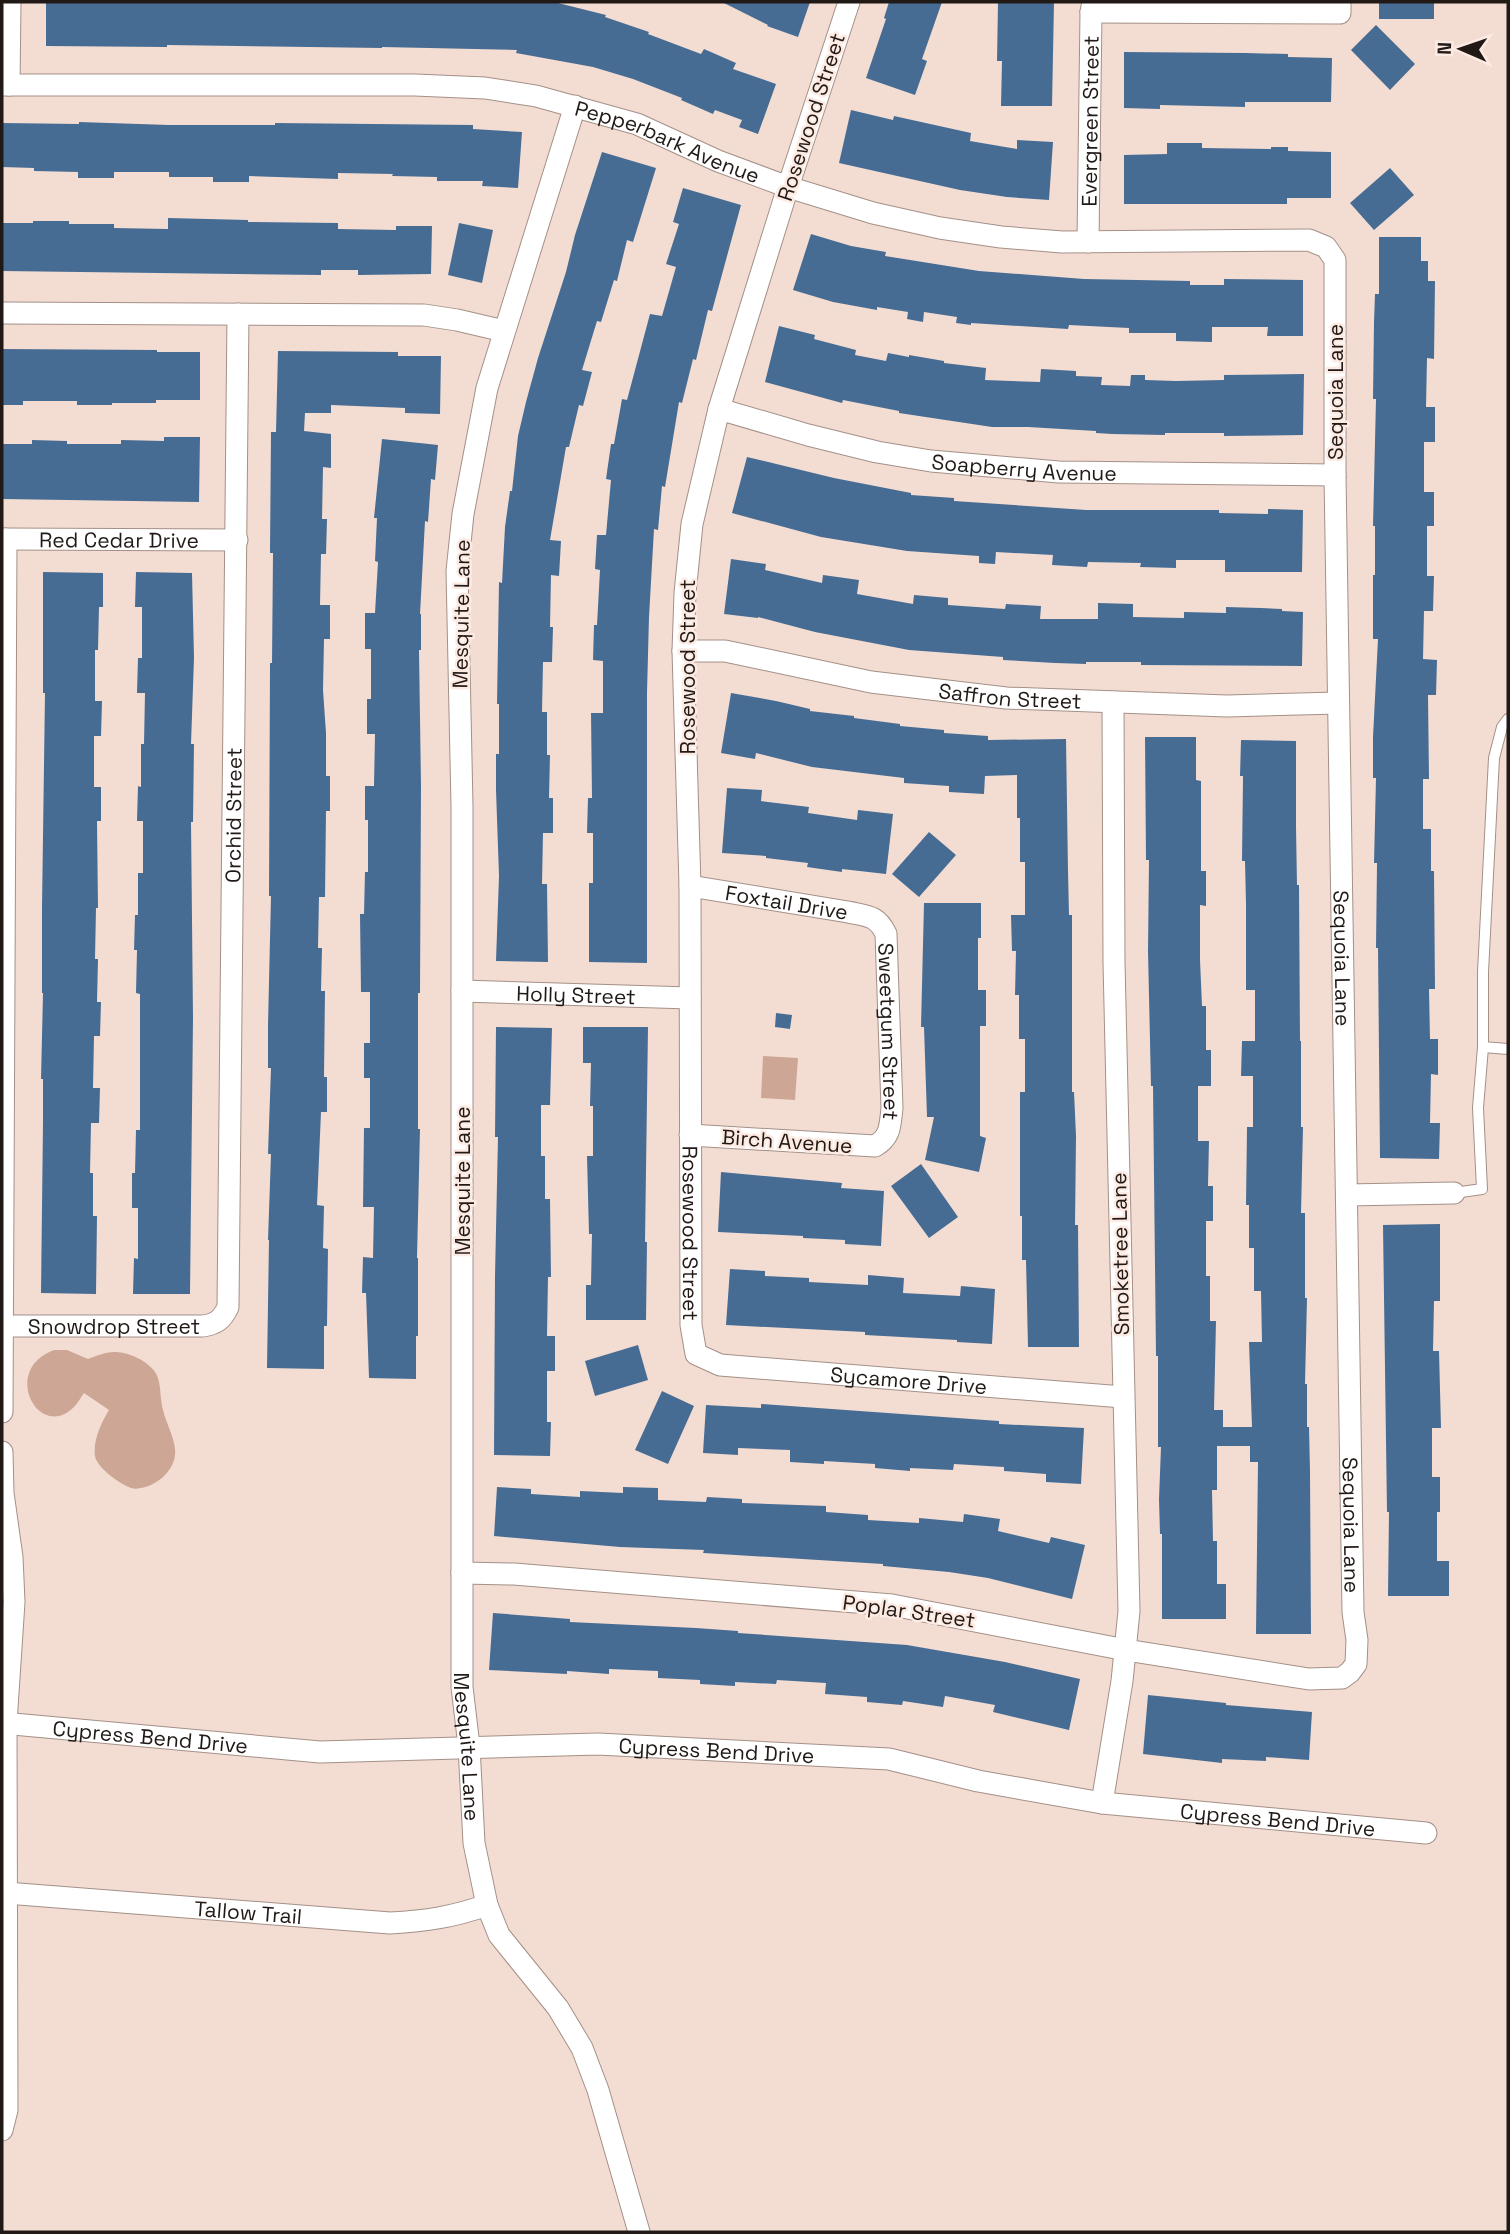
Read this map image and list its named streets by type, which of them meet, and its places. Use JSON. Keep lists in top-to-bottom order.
{
  "streets": {
    "street": [
      "Rosewood Street",
      "Evergreen Street",
      "Pepperbark Avenue",
      "Sequoia Lane",
      "Soapberry Avenue",
      "Red Cedar Drive",
      "Mesquite Lane",
      "Saffron Street",
      "Orchid Street",
      "Foxtail Drive",
      "Holly Street",
      "Sweetgum Street",
      "Birch Avenue",
      "Smoketree Lane",
      "Snowdrop Street",
      "Sycamore Drive",
      "Poplar Street",
      "Cypress Bend Drive",
      "Tallow Trail"
    ]
  },
  "crossings": [
    ["Rosewood Street", "Pepperbark Avenue"],
    ["Rosewood Street", "Soapberry Avenue"],
    ["Rosewood Street", "Saffron Street"],
    ["Rosewood Street", "Foxtail Drive"],
    ["Rosewood Street", "Holly Street"],
    ["Rosewood Street", "Birch Avenue"],
    ["Rosewood Street", "Sycamore Drive"],
    ["Evergreen Street", "Pepperbark Avenue"],
    ["Pepperbark Avenue", "Sequoia Lane"],
    ["Pepperbark Avenue", "Mesquite Lane"],
    ["Sequoia Lane", "Soapberry Avenue"],
    ["Sequoia Lane", "Saffron Street"],
    ["Sequoia Lane", "Poplar Street"],
    ["Red Cedar Drive", "Orchid Street"],
    ["Mesquite Lane", "Holly Street"],
    ["Mesquite Lane", "Poplar Street"],
    ["Mesquite Lane", "Cypress Bend Drive"],
    ["Mesquite Lane", "Tallow Trail"],
    ["Saffron Street", "Smoketree Lane"],
    ["Orchid Street", "Snowdrop Street"],
    ["Foxtail Drive", "Sweetgum Street"],
    ["Sweetgum Street", "Birch Avenue"],
    ["Smoketree Lane", "Sycamore Drive"],
    ["Smoketree Lane", "Poplar Street"],
    ["Smoketree Lane", "Cypress Bend Drive"]
  ],
  "north": "left"
}
